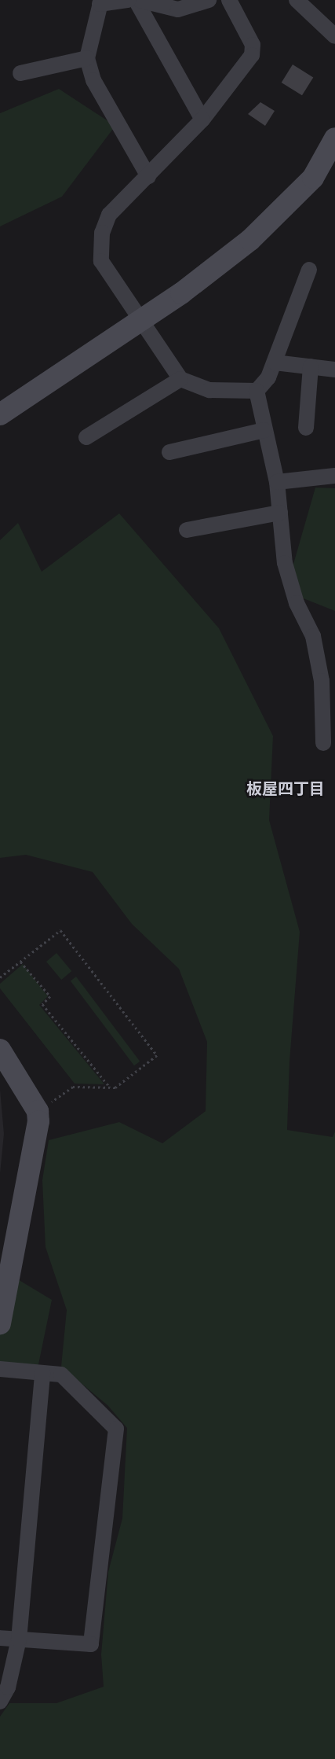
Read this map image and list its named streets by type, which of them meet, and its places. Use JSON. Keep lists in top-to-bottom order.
{
  "districts": ["板屋四丁目"]
}
